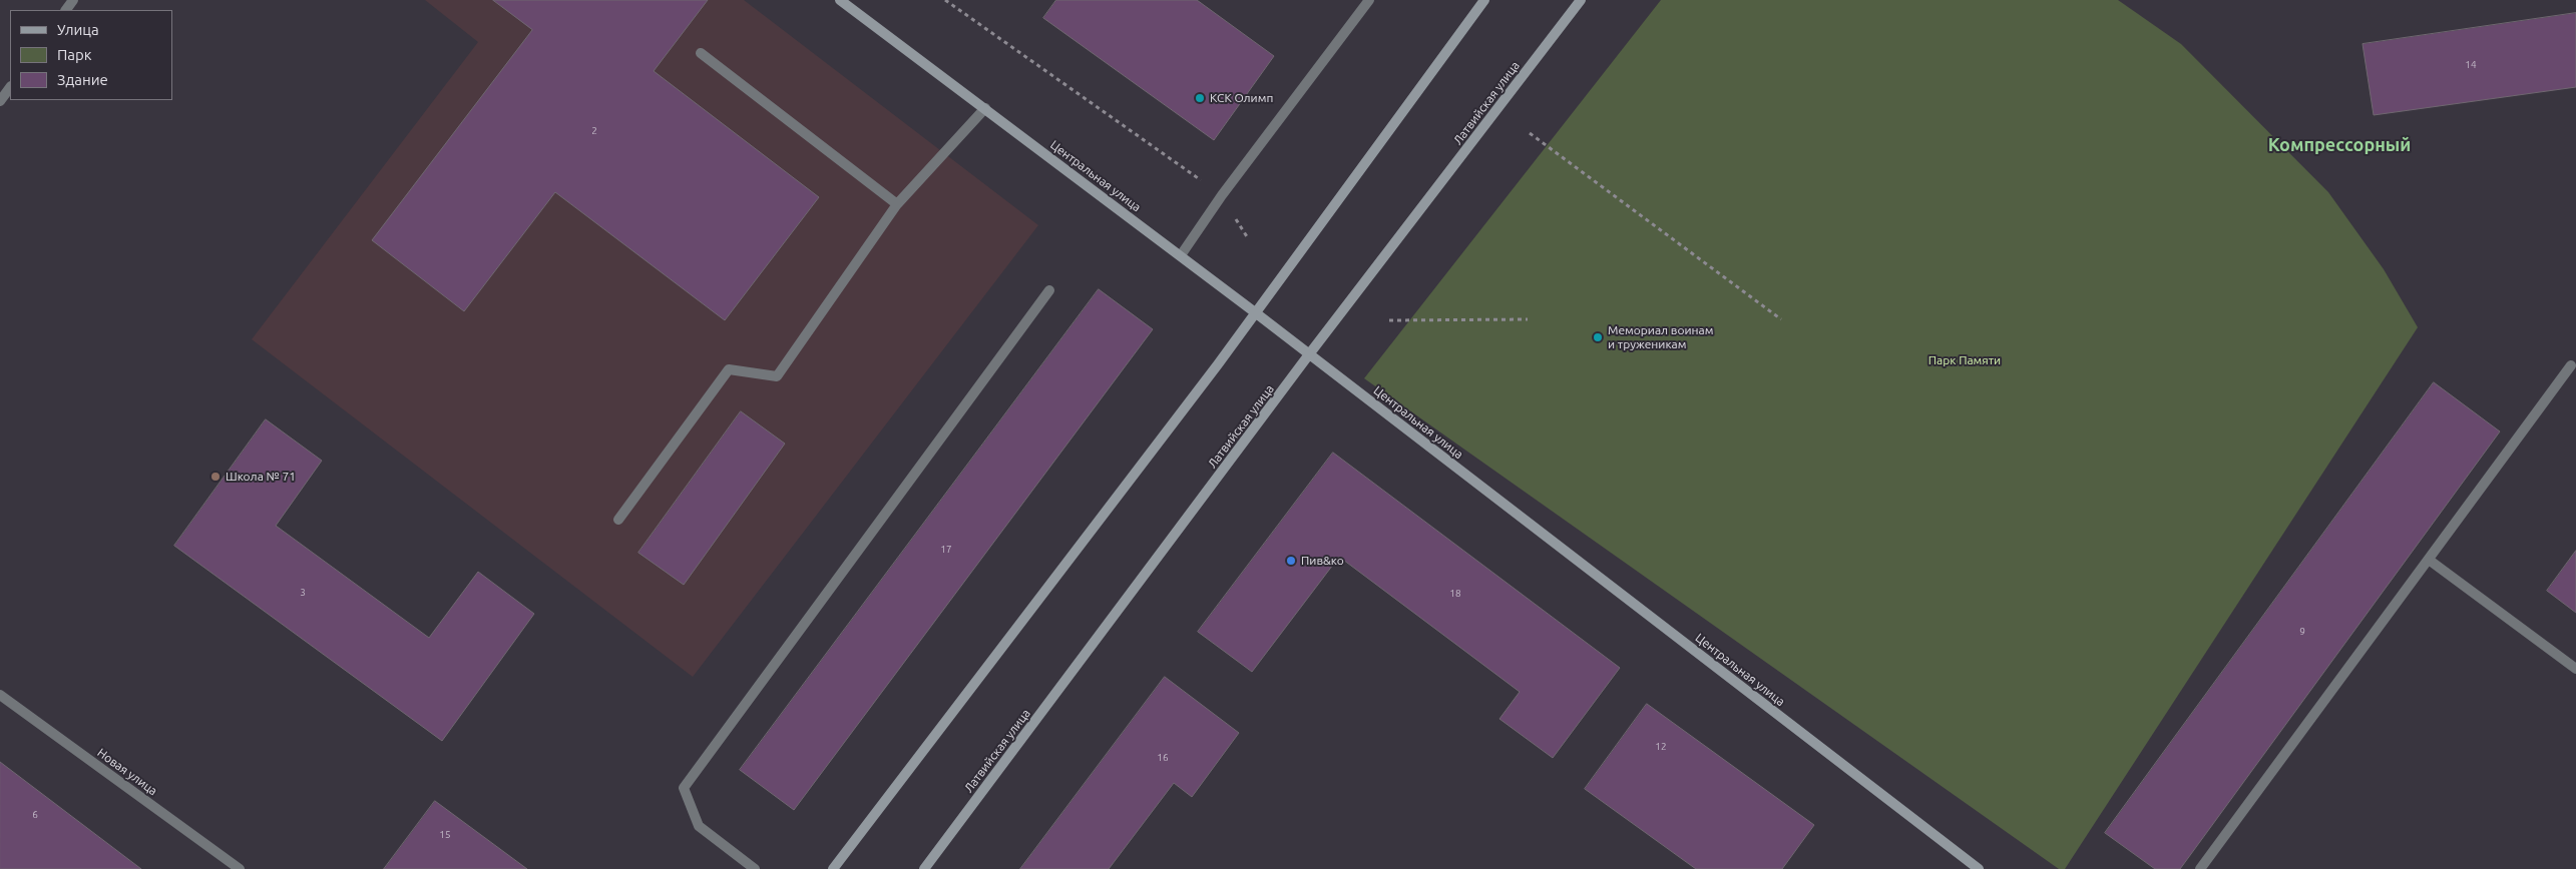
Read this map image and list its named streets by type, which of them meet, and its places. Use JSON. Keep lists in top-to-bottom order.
{
  "streets": {
    "street": ["Латвийская улица", "Центральная улица", "Новая улица"]
  },
  "crossings": [
    ["Латвийская улица", "Центральная улица"]
  ],
  "districts": ["Компрессорный"],
  "parks": ["Парк Памяти"],
  "places": [
    "КСК Олимп",
    "Мемориал воинам и труженикам",
    "Школа № 71",
    "Пив&ко"
  ],
  "house_numbers": [
    "14",
    "2",
    "17",
    "3",
    "18",
    "9",
    "12",
    "16",
    "6",
    "15"
  ],
  "legend": ["Улица", "Парк", "Здание"]
}
